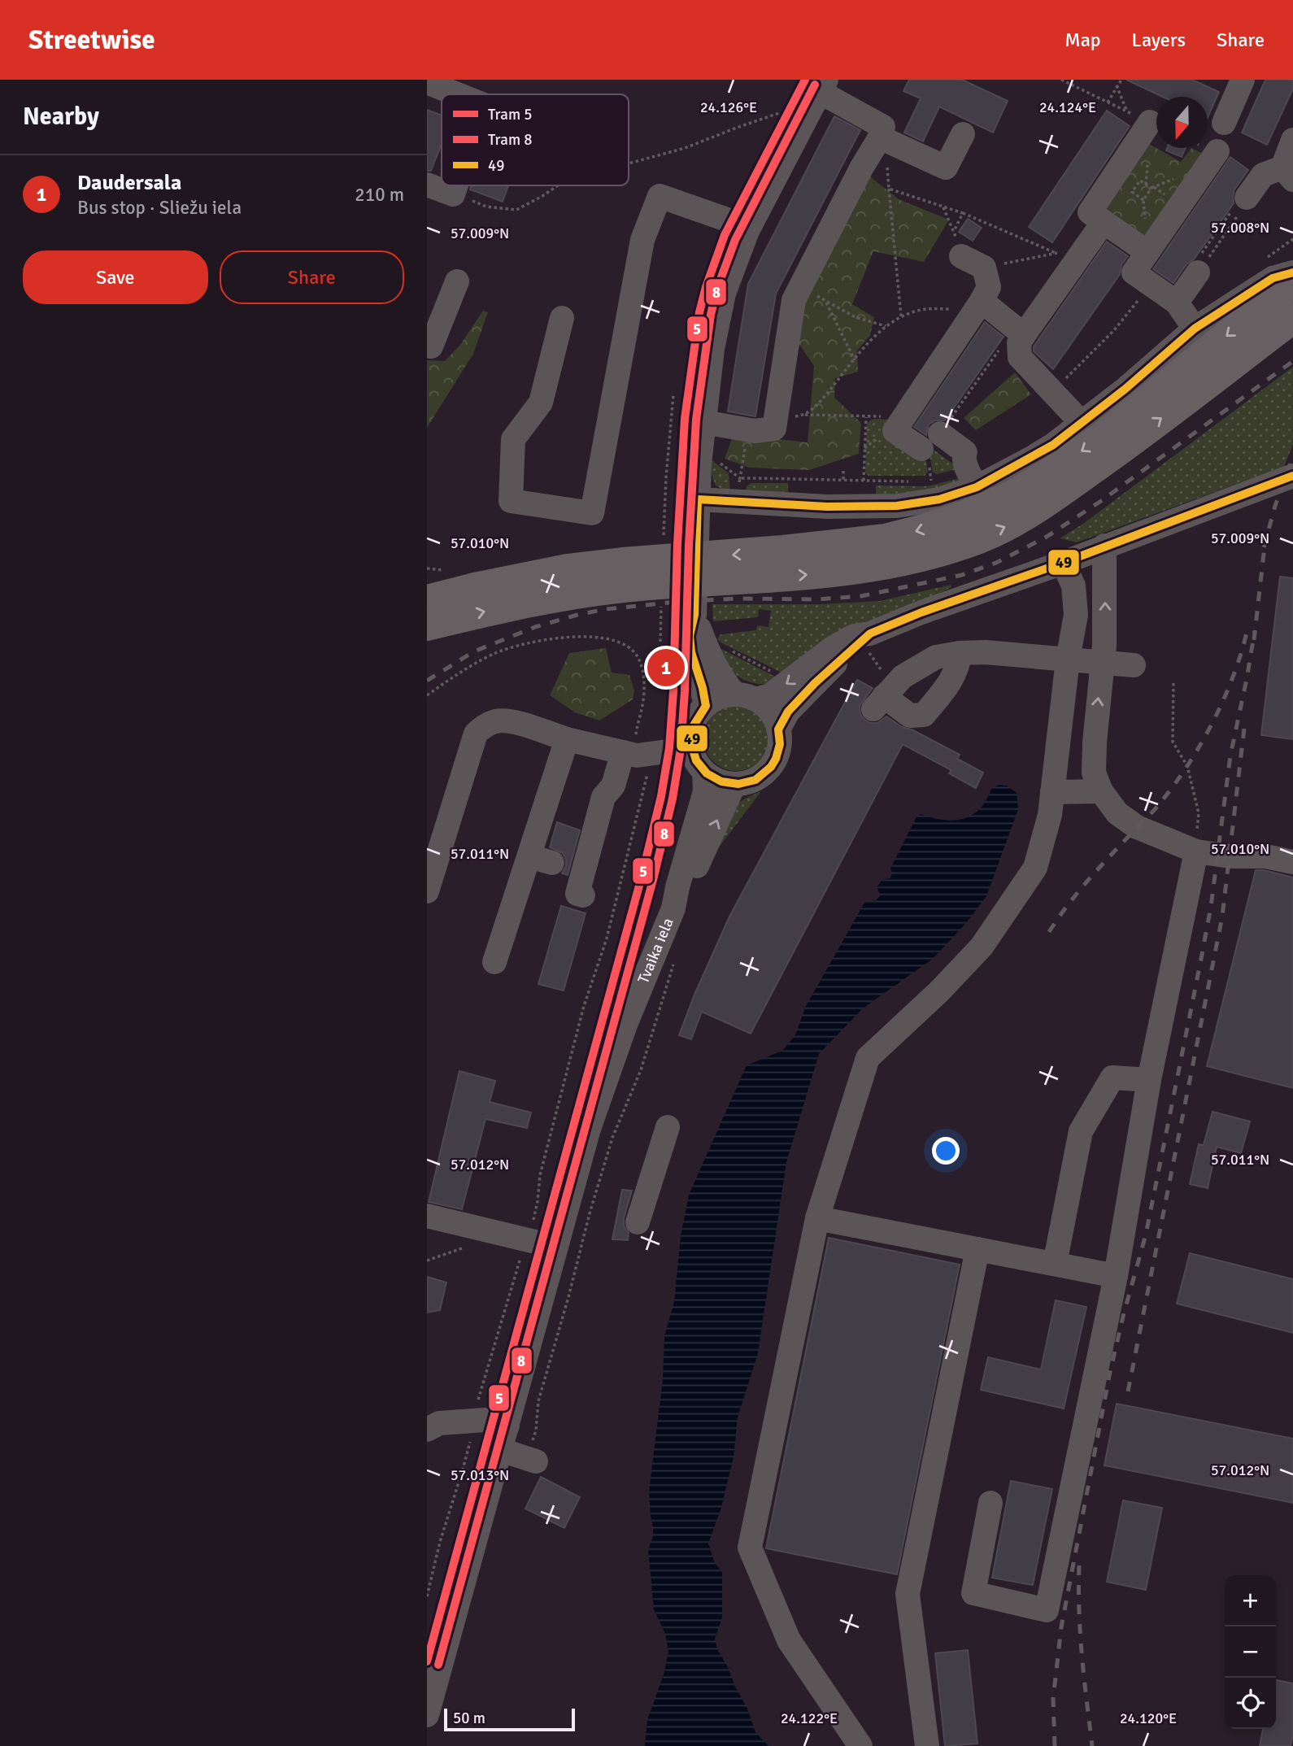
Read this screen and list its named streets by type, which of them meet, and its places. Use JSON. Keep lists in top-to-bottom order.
{
  "streets": {
    "street": ["Tvaika iela"]
  },
  "lines": ["tram line 5", "tram line 8", "transit line 49"],
  "legend": ["Tram 5", "Tram 8", "49"],
  "scale_bar": "50 m",
  "north": "bottom",
  "page": {
    "header": "Streetwise",
    "nav": ["Map", "Layers", "Share"],
    "heading": "Nearby",
    "list": [
      {
        "mark": "1",
        "name": "Daudersala",
        "note": "Bus stop · Sliežu iela",
        "value": "210 m"
      }
    ],
    "buttons": ["Save", "Share"],
    "pins": "1",
    "map_buttons": ["+", "−"],
    "scale": "50 m"
  },
  "coordinates": [
    "24.126°E",
    "24.124°E",
    "57.008°N",
    "57.009°N",
    "57.010°N",
    "57.011°N",
    "57.012°N",
    "57.013°N",
    "24.122°E",
    "24.120°E"
  ]
}
